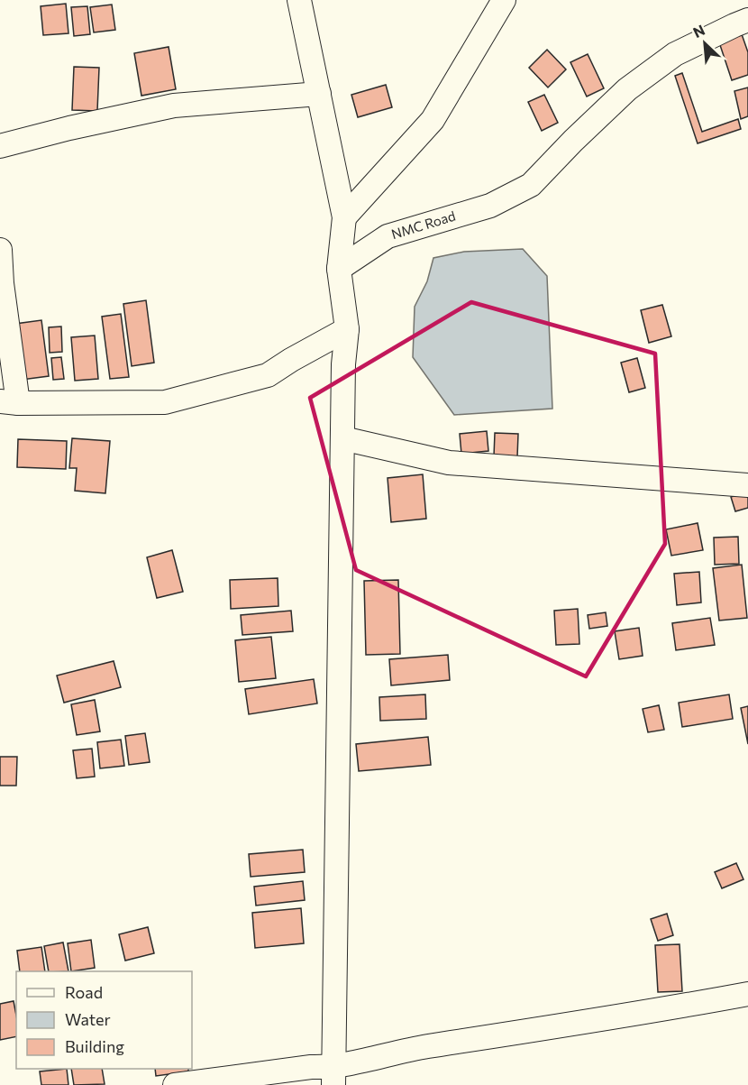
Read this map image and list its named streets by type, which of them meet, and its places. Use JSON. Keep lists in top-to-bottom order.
{
  "streets": {
    "street": ["NMC Road"]
  },
  "legend": ["Road", "Water", "Building"],
  "north": "top left"
}
